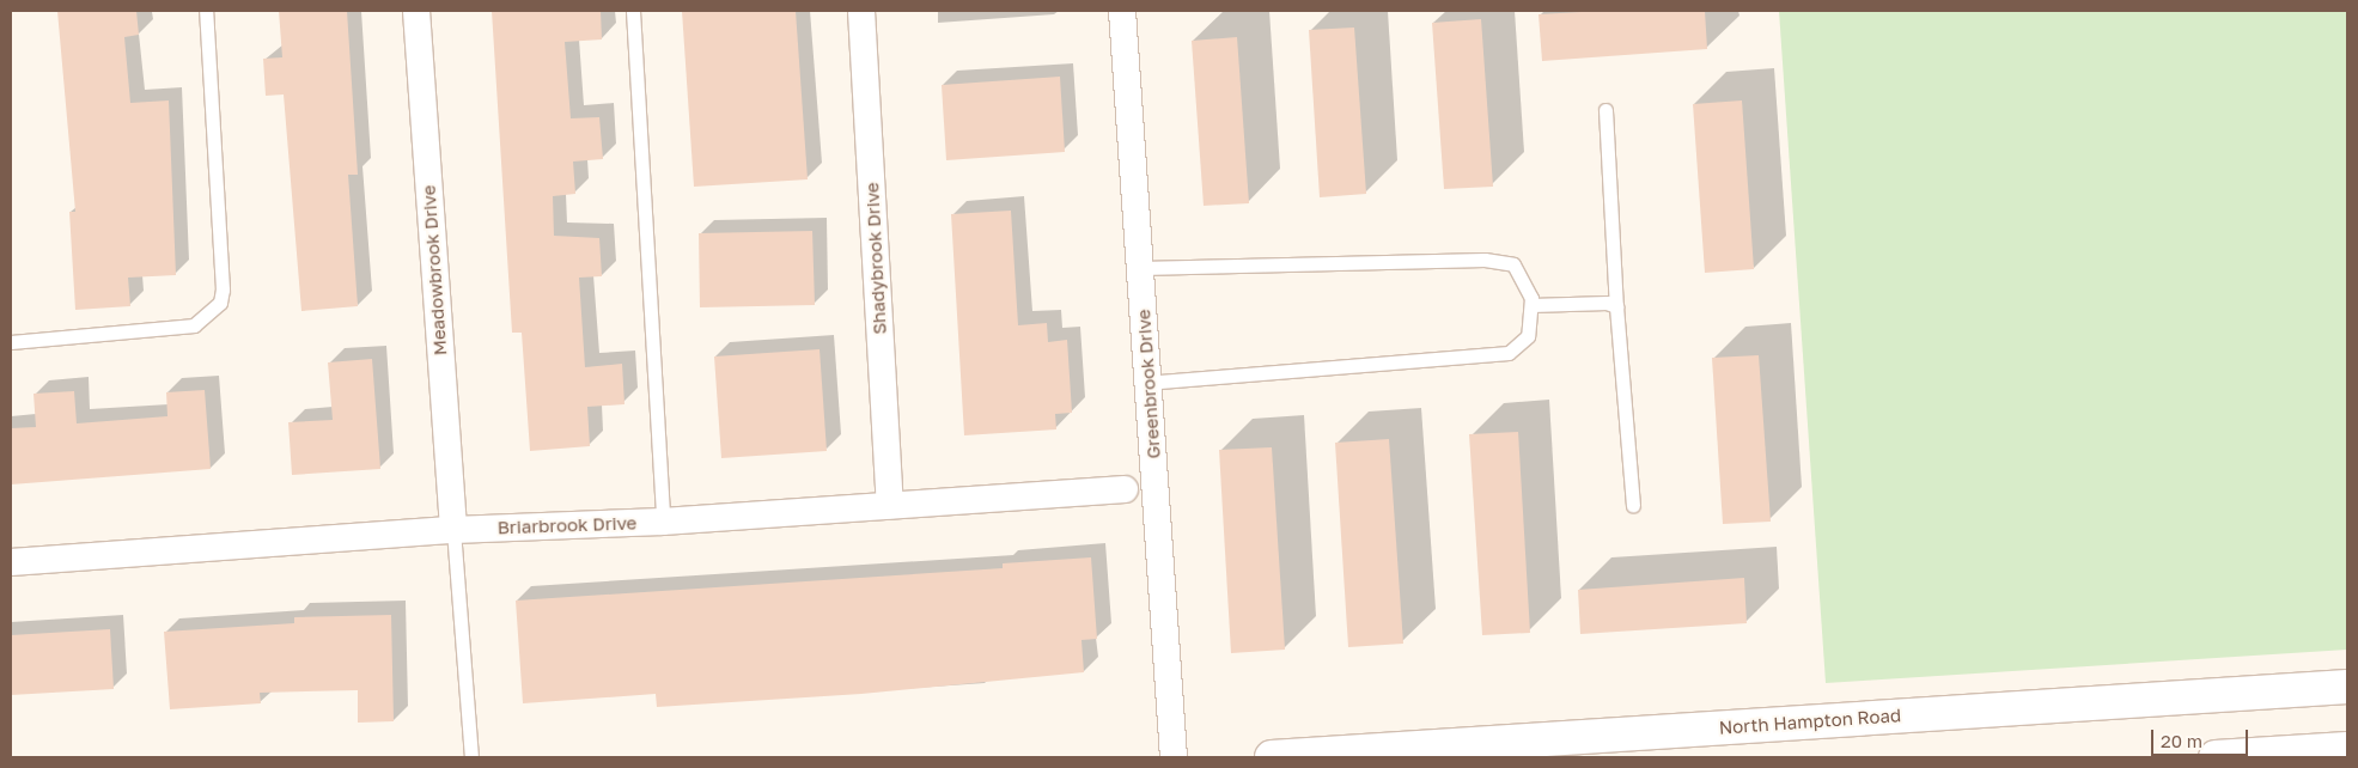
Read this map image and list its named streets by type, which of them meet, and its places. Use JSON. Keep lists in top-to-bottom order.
{
  "streets": {
    "main road": ["North Hampton Road"],
    "street": [
      "Shadybrook Drive",
      "Meadowbrook Drive",
      "Greenbrook Drive",
      "Briarbrook Drive"
    ]
  },
  "crossings": [
    ["Shadybrook Drive", "Briarbrook Drive"],
    ["Meadowbrook Drive", "Briarbrook Drive"]
  ],
  "scale_bar": "20 m"
}
